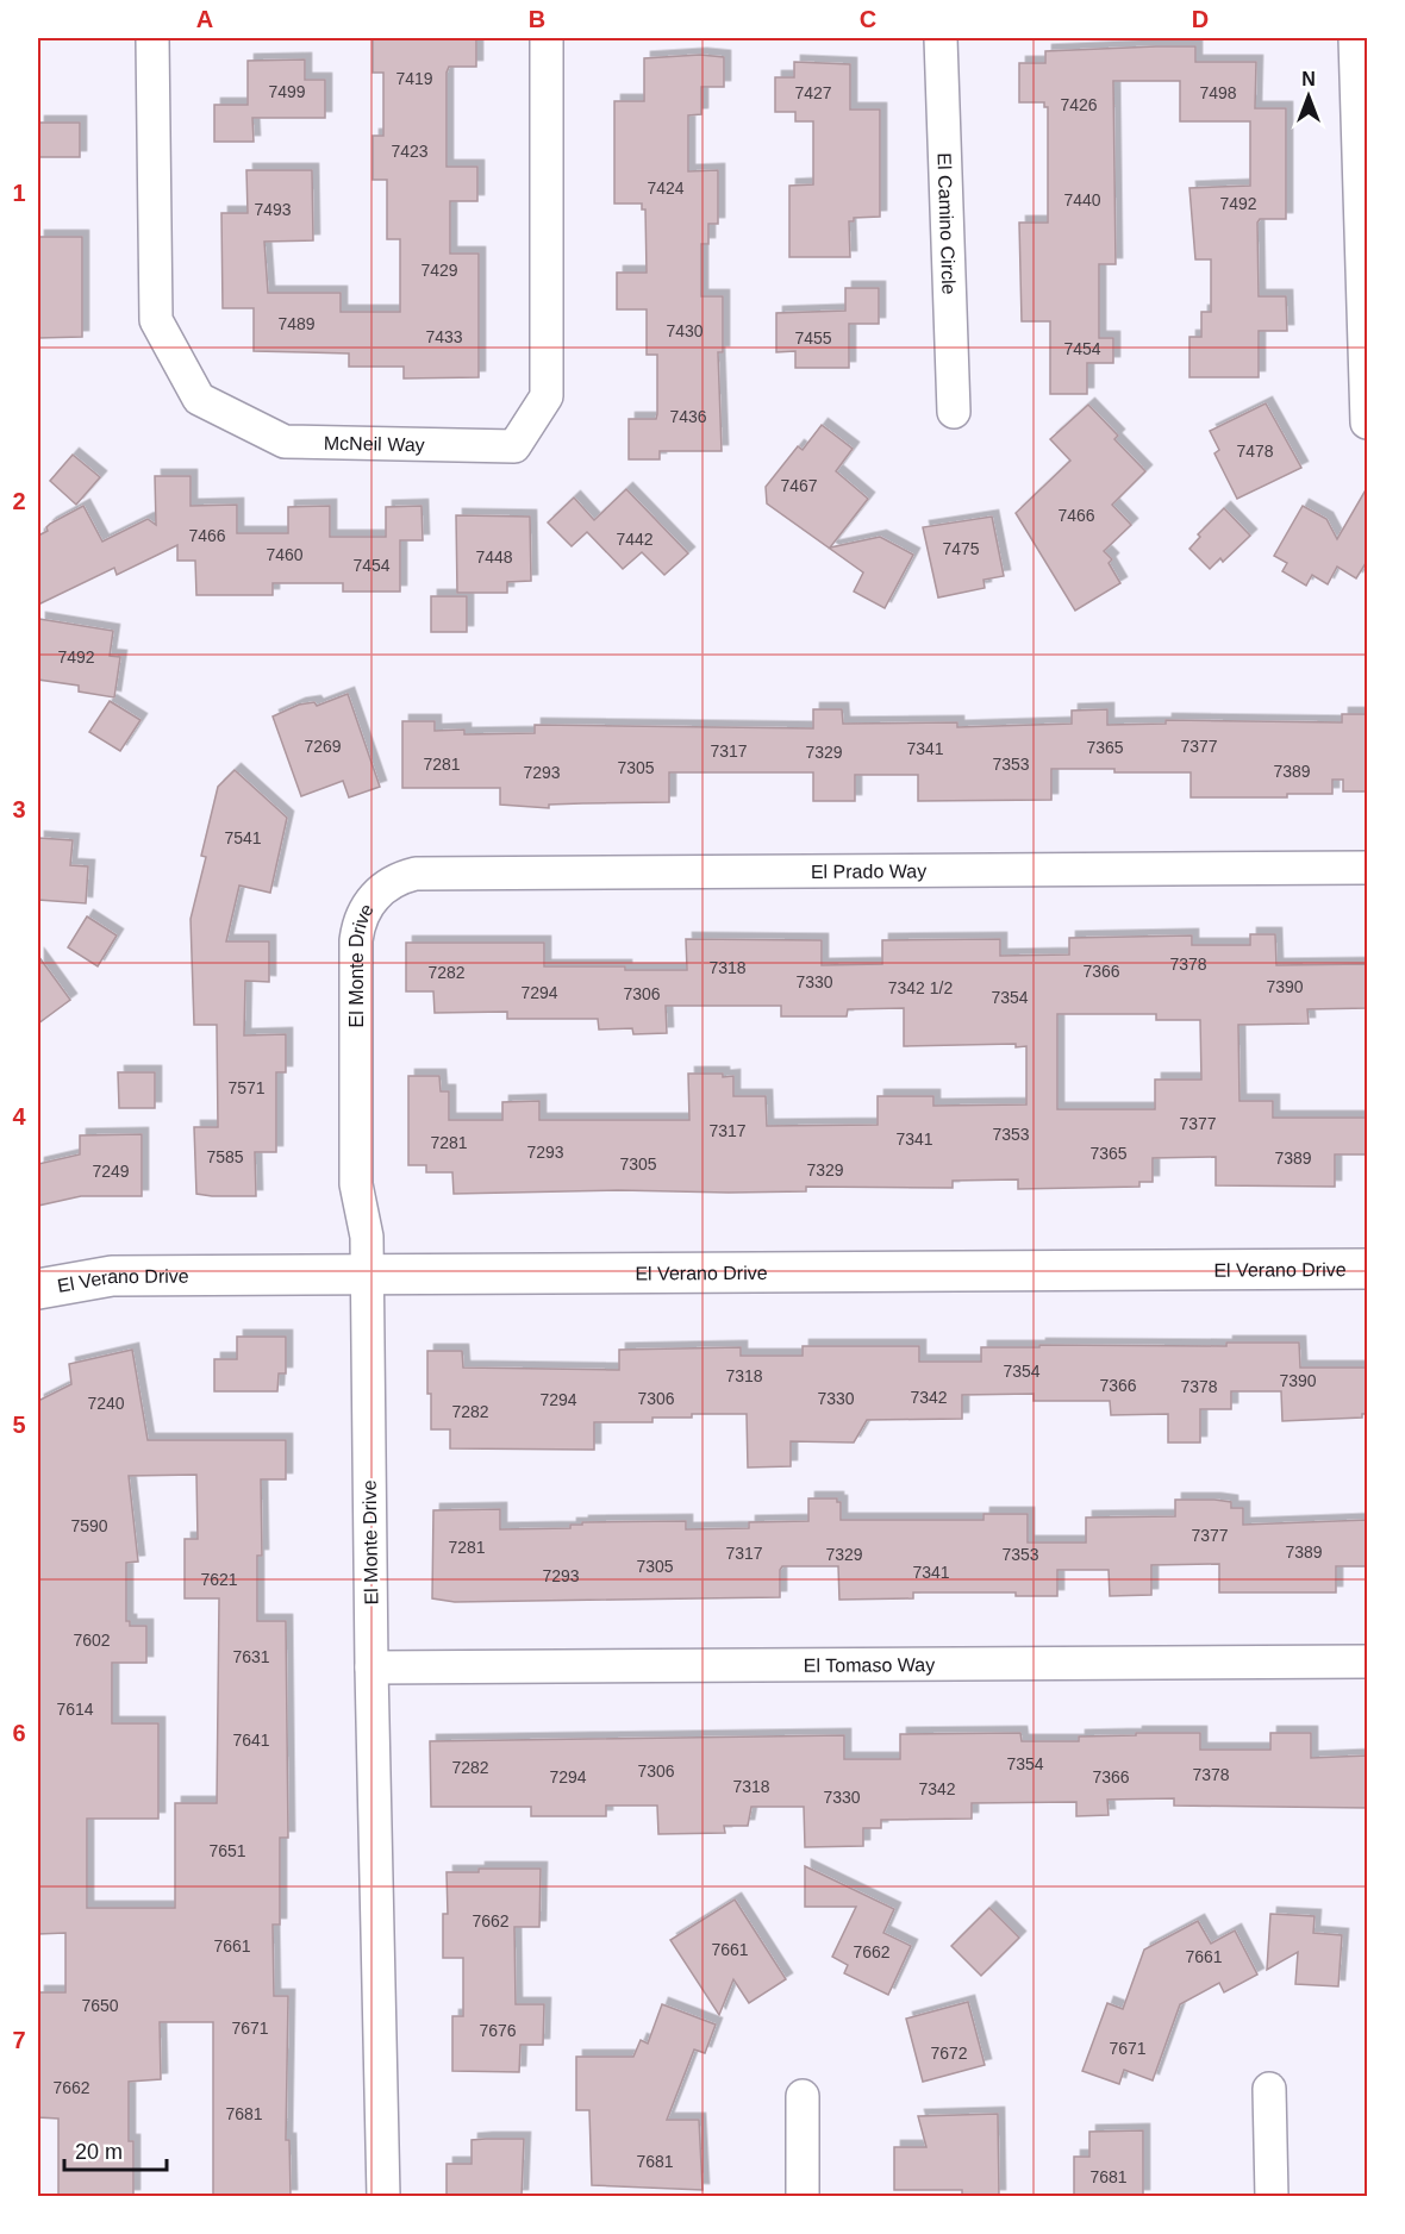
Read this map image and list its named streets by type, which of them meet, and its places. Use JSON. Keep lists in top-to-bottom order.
{
  "streets": {
    "street": [
      "El Camino Circle",
      "McNeil Way",
      "El Prado Way",
      "El Monte Drive",
      "El Verano Drive",
      "El Tomaso Way"
    ]
  },
  "crossings": [
    ["El Prado Way", "El Monte Drive"],
    ["El Monte Drive", "El Verano Drive"],
    ["El Monte Drive", "El Tomaso Way"]
  ],
  "house_numbers": [
    "7419",
    "7499",
    "7427",
    "7498",
    "7426",
    "7423",
    "7424",
    "7440",
    "7492",
    "7493",
    "7429",
    "7489",
    "7430",
    "7433",
    "7455",
    "7454",
    "7436",
    "7478",
    "7467",
    "7466",
    "7466",
    "7442",
    "7475",
    "7460",
    "7448",
    "7454",
    "7492",
    "7269",
    "7377",
    "7365",
    "7341",
    "7317",
    "7329",
    "7281",
    "7353",
    "7305",
    "7389",
    "7293",
    "7541",
    "7378",
    "7318",
    "7366",
    "7282",
    "7330",
    "7390",
    "7342 1/2",
    "7294",
    "7306",
    "7354",
    "7571",
    "7377",
    "7317",
    "7353",
    "7341",
    "7281",
    "7293",
    "7365",
    "7585",
    "7389",
    "7305",
    "7329",
    "7249",
    "7354",
    "7318",
    "7390",
    "7366",
    "7378",
    "7342",
    "7306",
    "7330",
    "7294",
    "7240",
    "7282",
    "7590",
    "7377",
    "7281",
    "7389",
    "7317",
    "7329",
    "7353",
    "7305",
    "7341",
    "7293",
    "7621",
    "7602",
    "7631",
    "7614",
    "7641",
    "7354",
    "7282",
    "7306",
    "7378",
    "7294",
    "7366",
    "7318",
    "7342",
    "7330",
    "7651",
    "7662",
    "7661",
    "7661",
    "7662",
    "7661",
    "7650",
    "7671",
    "7676",
    "7671",
    "7672",
    "7662",
    "7681",
    "7681",
    "7681"
  ],
  "scale_bar": "20 m",
  "north": "top",
  "grid": {
    "columns": [
      "A",
      "B",
      "C",
      "D"
    ],
    "rows": [
      "1",
      "2",
      "3",
      "4",
      "5",
      "6",
      "7"
    ]
  }
}
